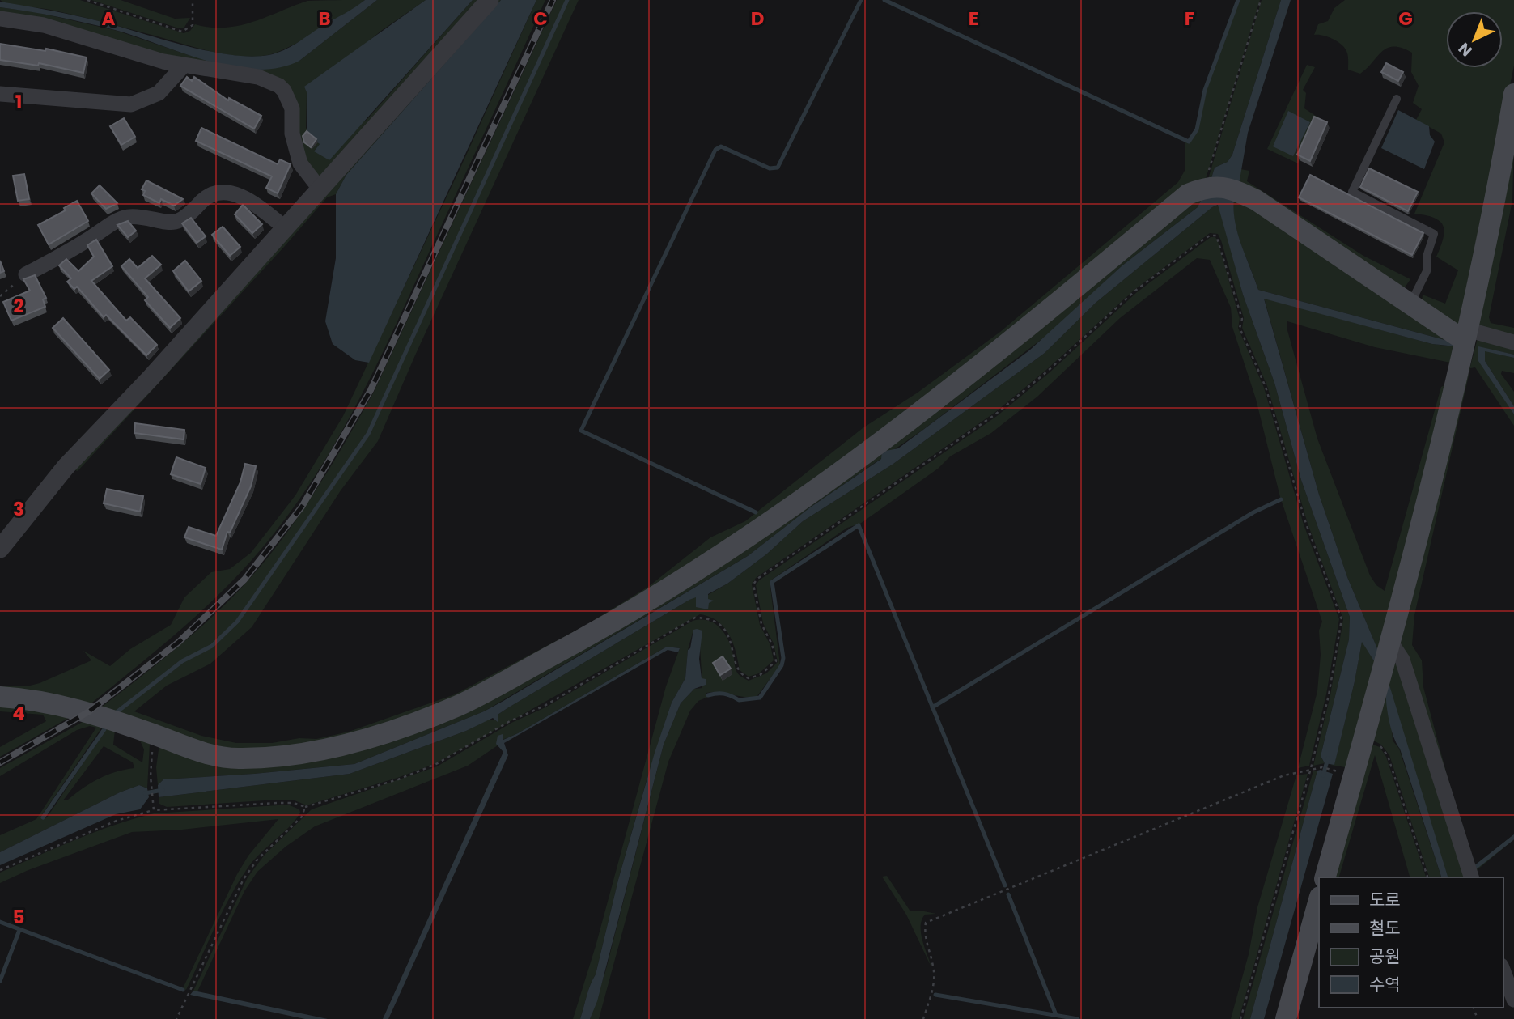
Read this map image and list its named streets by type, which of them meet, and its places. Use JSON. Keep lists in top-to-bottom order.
{
  "legend": [
    "도로",
    "철도",
    "공원",
    "수역"
  ],
  "north": "bottom left",
  "grid": {
    "columns": [
      "A",
      "B",
      "C",
      "D",
      "E",
      "F",
      "G"
    ],
    "rows": [
      "1",
      "2",
      "3",
      "4",
      "5"
    ]
  }
}
